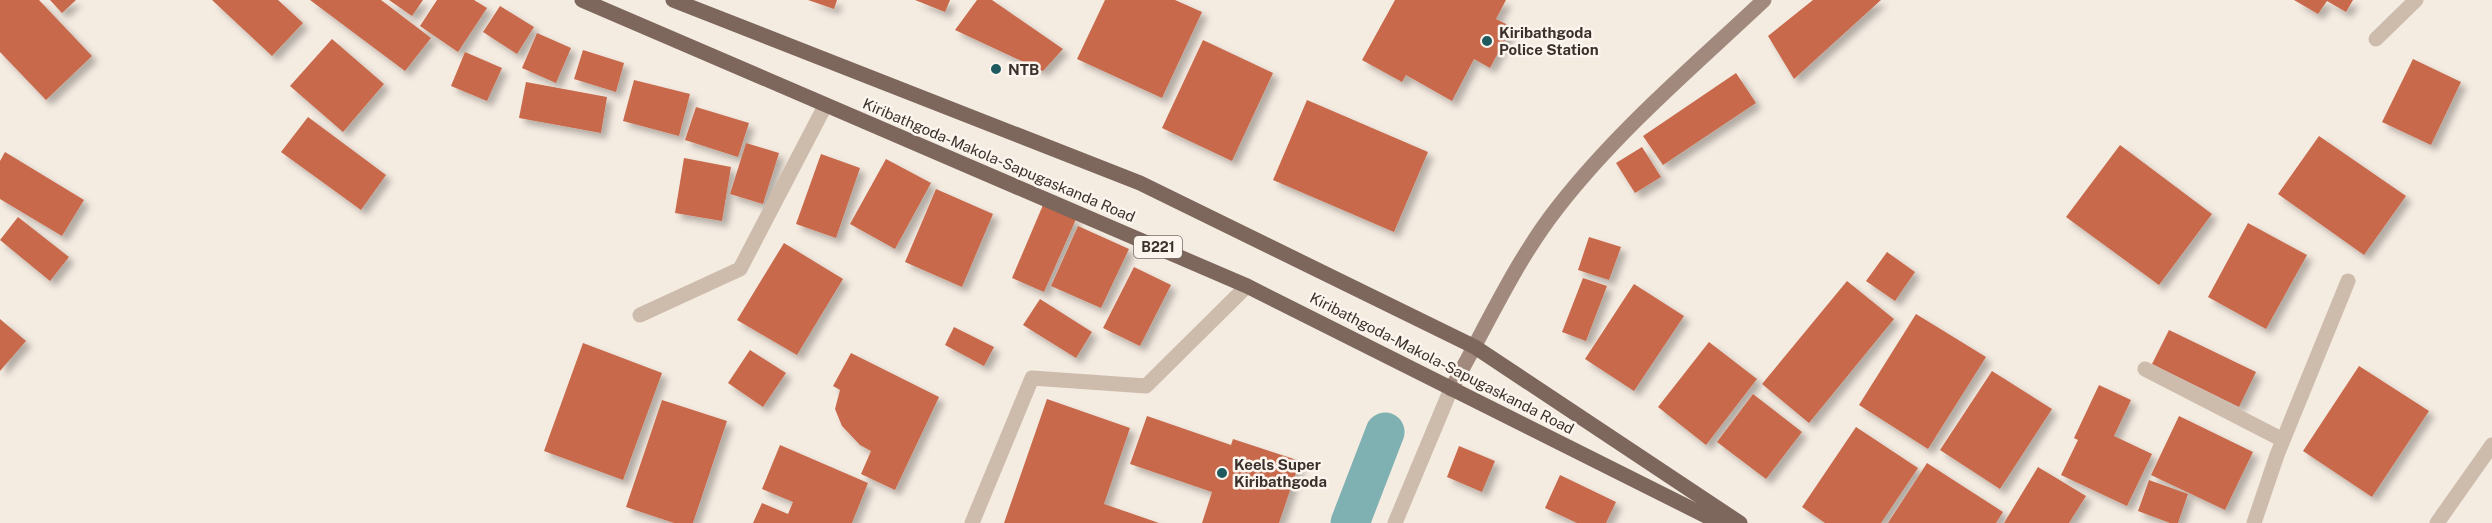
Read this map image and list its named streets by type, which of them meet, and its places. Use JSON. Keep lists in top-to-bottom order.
{
  "streets": {
    "main road": ["Kiribathgoda-Makola-Sapugaskanda Road", "B221"]
  },
  "places": ["Kiribathgoda Police Station", "NTB", "Keels Super Kiribathgoda"]
}
